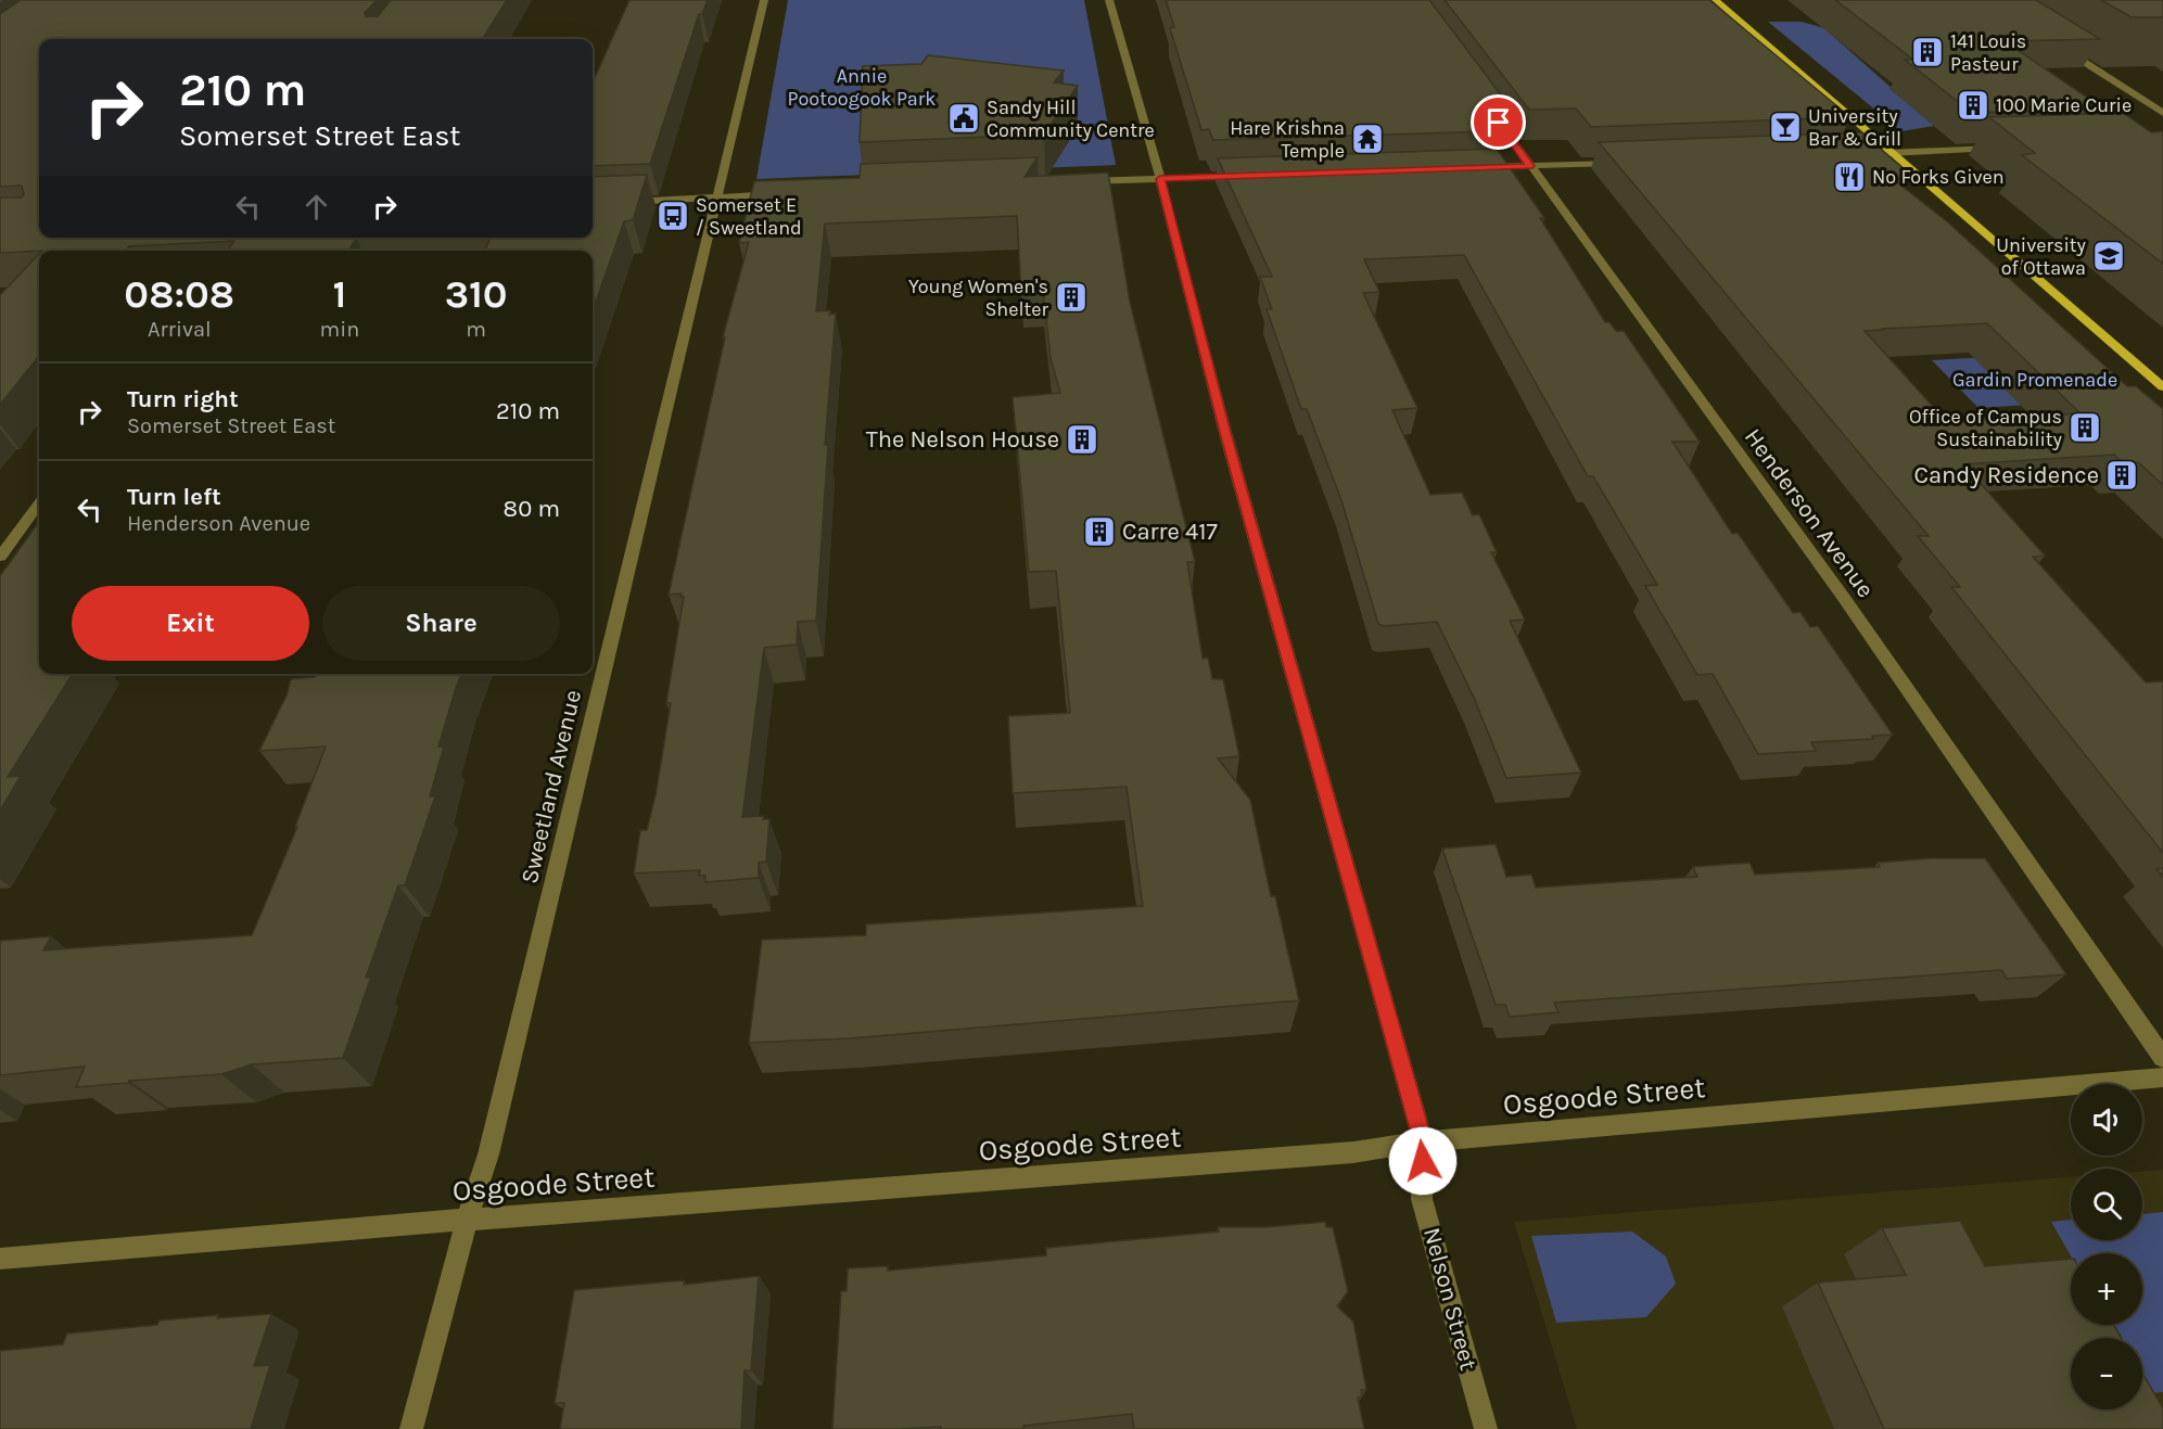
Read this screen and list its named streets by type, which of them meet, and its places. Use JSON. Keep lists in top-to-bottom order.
{
  "streets": {
    "street": [
      "Henderson Avenue",
      "Sweetland Avenue",
      "Osgoode Street",
      "Nelson Street"
    ]
  },
  "crossings": [
    ["Sweetland Avenue", "Osgoode Street"],
    ["Osgoode Street", "Nelson Street"]
  ],
  "parks": ["Annie Pootoogook Park", "Gardin Promenade"],
  "places": {
    "building": [
      "141 Louis Pasteur",
      "100 Marie Curie",
      "Young Women's Shelter",
      "Office of Campus Sustainability",
      "The Nelson House",
      "Candy Residence",
      "Carre 417"
    ],
    "public building": ["Sandy Hill Community Centre"],
    "bar": ["University Bar & Grill"],
    "temple": ["Hare Krishna Temple"],
    "restaurant": ["No Forks Given"],
    "bus stop": ["Somerset E / Sweetland"],
    "school or university": ["University of Ottawa"]
  },
  "page": {
    "turn": ["210 m", "Somerset Street East"],
    "eta": [
      "08:08",
      "Arrival",
      "1",
      "min",
      "310",
      "m"
    ],
    "list": [
      {
        "name": "Turn right",
        "note": "Somerset Street East",
        "value": "210 m"
      },
      {
        "name": "Turn left",
        "note": "Henderson Avenue",
        "value": "80 m"
      }
    ],
    "buttons": ["Exit", "Share"],
    "map_buttons": ["+", "−"]
  }
}
